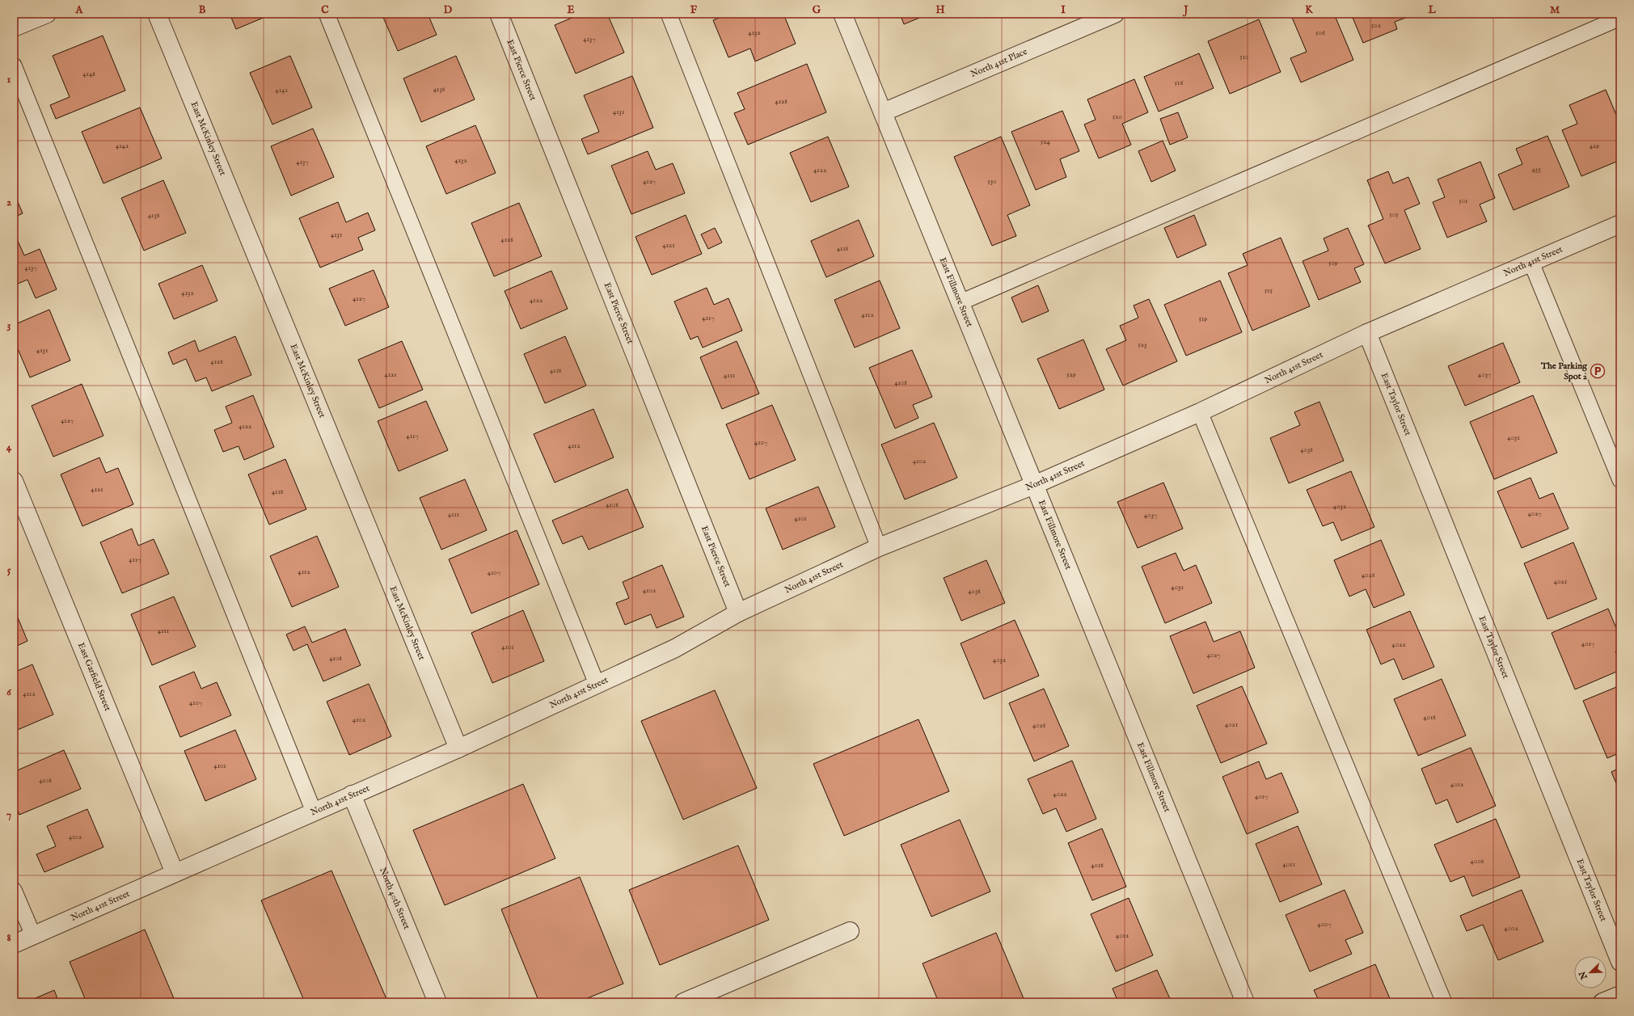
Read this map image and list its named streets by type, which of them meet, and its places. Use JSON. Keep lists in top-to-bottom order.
{
  "streets": {
    "street": [
      "North 41st Place",
      "East Pierce Street",
      "East McKinley Street",
      "North 41st Street",
      "East Fillmore Street",
      "East Taylor Street",
      "East Garfield Street",
      "North 40th Street"
    ]
  },
  "crossings": [
    ["North 41st Place", "East Fillmore Street"],
    ["East Pierce Street", "North 41st Street"],
    ["East McKinley Street", "North 41st Street"],
    ["North 41st Street", "East Fillmore Street"],
    ["North 41st Street", "East Taylor Street"],
    ["North 41st Street", "East Garfield Street"],
    ["North 41st Street", "North 40th Street"]
  ],
  "places": {
    "parking": ["The Parking Spot 2"]
  },
  "house_numbers": [
    "502",
    "4132",
    "506",
    "4137",
    "510",
    "4148",
    "516",
    "4138",
    "4141",
    "4128",
    "4131",
    "520",
    "524",
    "4142",
    "429",
    "4132",
    "4137",
    "433",
    "4122",
    "4127",
    "530",
    "501",
    "505",
    "4138",
    "4131",
    "4128",
    "4121",
    "4118",
    "509",
    "4137",
    "515",
    "4132",
    "4127",
    "4122",
    "4112",
    "4117",
    "519",
    "523",
    "4131",
    "4128",
    "4118",
    "4121",
    "529",
    "4037",
    "4111",
    "4108",
    "4127",
    "4122",
    "4117",
    "4031",
    "4107",
    "4112",
    "4038",
    "4102",
    "4121",
    "4118",
    "4108",
    "4032",
    "4027",
    "4111",
    "4037",
    "4101",
    "4117",
    "4112",
    "4107",
    "4028",
    "4021",
    "4031",
    "4102",
    "4038",
    "4111",
    "4017",
    "4022",
    "4101",
    "4027",
    "4108",
    "4032",
    "4112",
    "4107",
    "4018",
    "4102",
    "4021",
    "4028",
    "4101",
    "4108",
    "4012",
    "4022",
    "4017",
    "4102",
    "4008",
    "4011",
    "4018",
    "4007",
    "4002",
    "4012"
  ],
  "north": "bottom left",
  "grid": {
    "columns": [
      "A",
      "B",
      "C",
      "D",
      "E",
      "F",
      "G",
      "H",
      "I",
      "J",
      "K",
      "L",
      "M"
    ],
    "rows": [
      "1",
      "2",
      "3",
      "4",
      "5",
      "6",
      "7",
      "8"
    ]
  }
}
